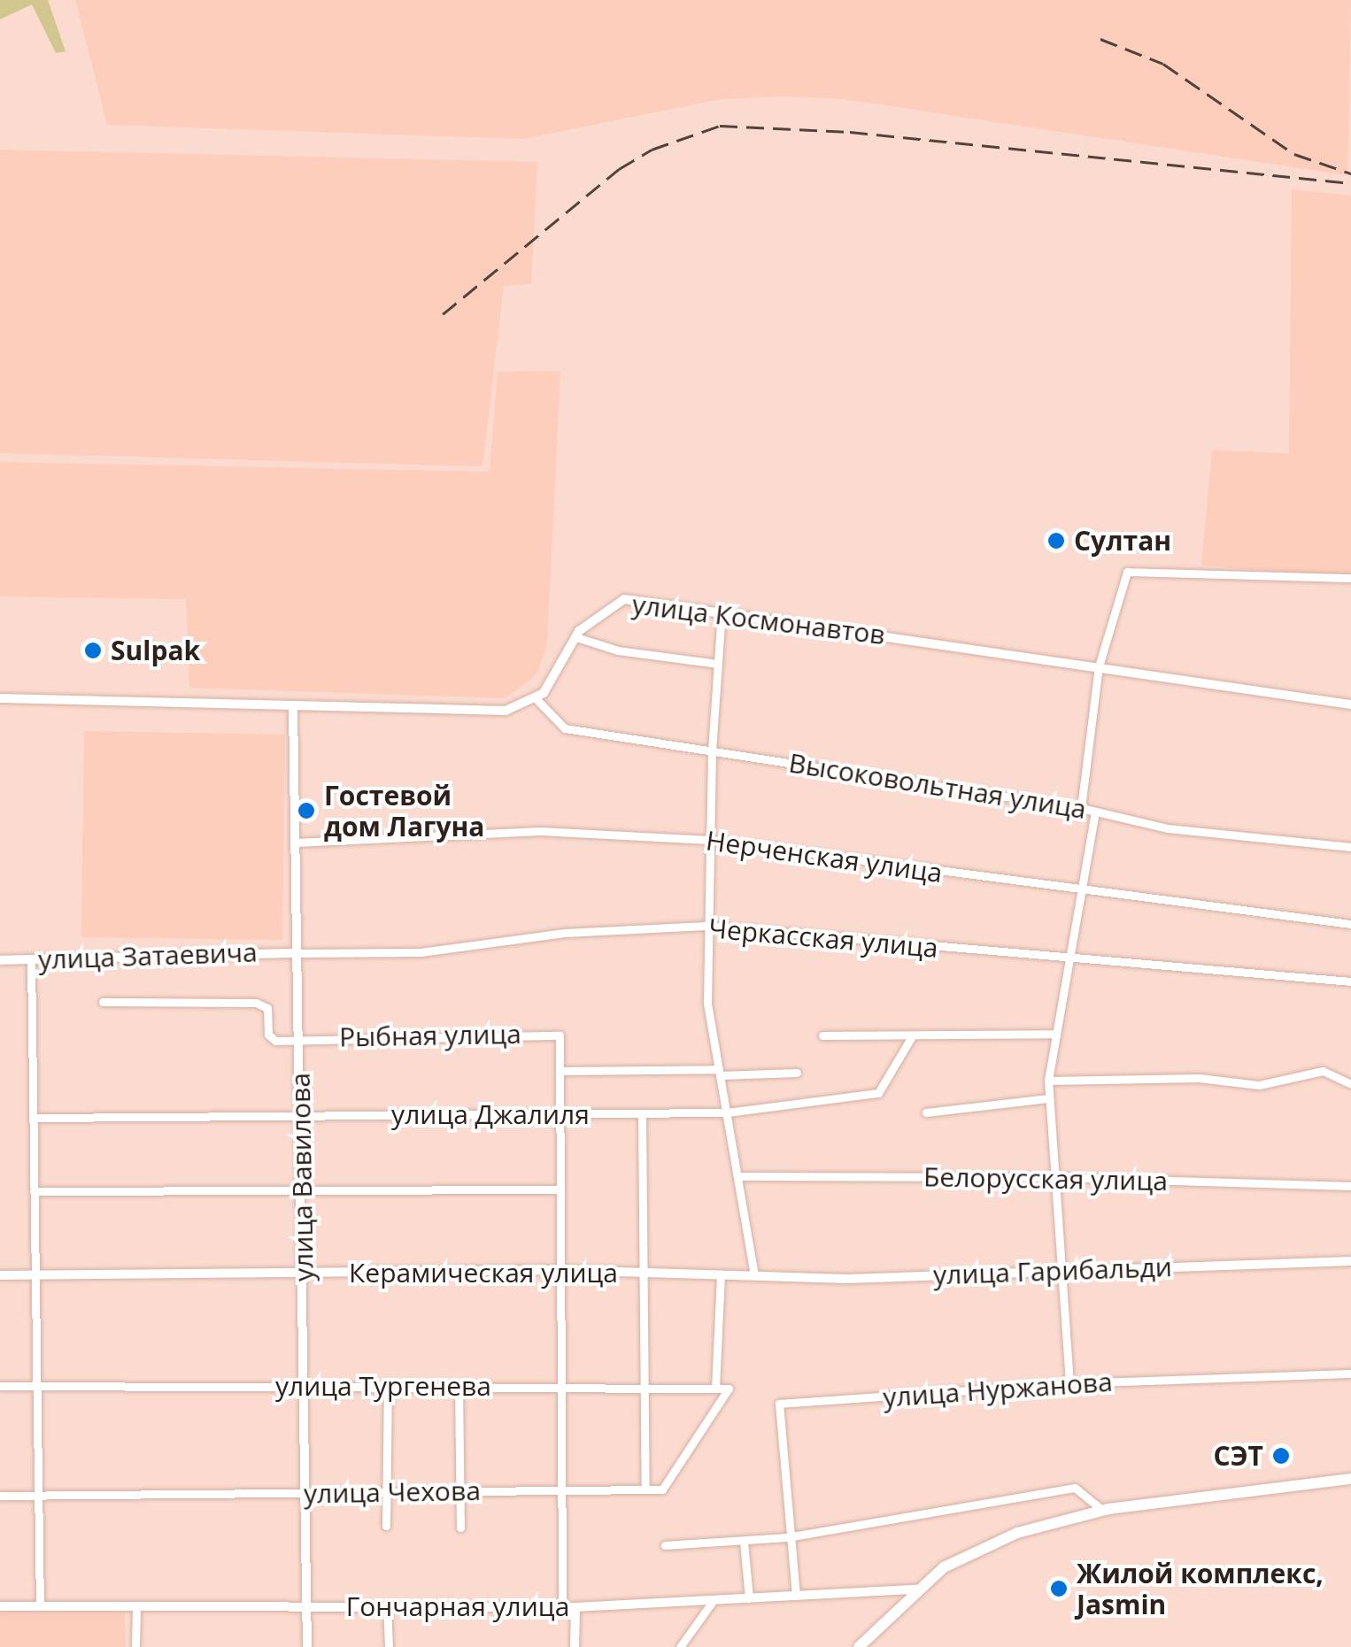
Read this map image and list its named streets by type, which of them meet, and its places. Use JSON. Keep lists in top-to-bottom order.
{
  "streets": {
    "street": [
      "улица Космонавтов",
      "Высоковольтная улица",
      "Нерченская улица",
      "Черкасская улица",
      "улица Затаевича",
      "Рыбная улица",
      "улица Джалиля",
      "улица Вавилова",
      "Белорусская улица",
      "улица Гарибальди",
      "Керамическая улица",
      "улица Тургенева",
      "улица Нуржанова",
      "улица Чехова",
      "Гончарная улица"
    ]
  },
  "crossings": [
    ["улица Космонавтов", "Высоковольтная улица"],
    ["Нерченская улица", "улица Вавилова"],
    ["Черкасская улица", "улица Затаевича"],
    ["Черкасская улица", "улица Вавилова"],
    ["улица Затаевича", "улица Вавилова"],
    ["Рыбная улица", "улица Вавилова"],
    ["улица Джалиля", "улица Вавилова"],
    ["улица Вавилова", "Керамическая улица"],
    ["улица Вавилова", "улица Тургенева"],
    ["улица Вавилова", "улица Чехова"],
    ["улица Вавилова", "Гончарная улица"],
    ["улица Гарибальди", "Керамическая улица"],
    ["улица Тургенева", "улица Чехова"],
    ["улица Нуржанова", "Гончарная улица"]
  ],
  "places": [
    "Султан",
    "Sulpak",
    "Гостевой дом Лагуна",
    "СЭТ",
    "Жилой комплекс, Jasmin"
  ]
}
